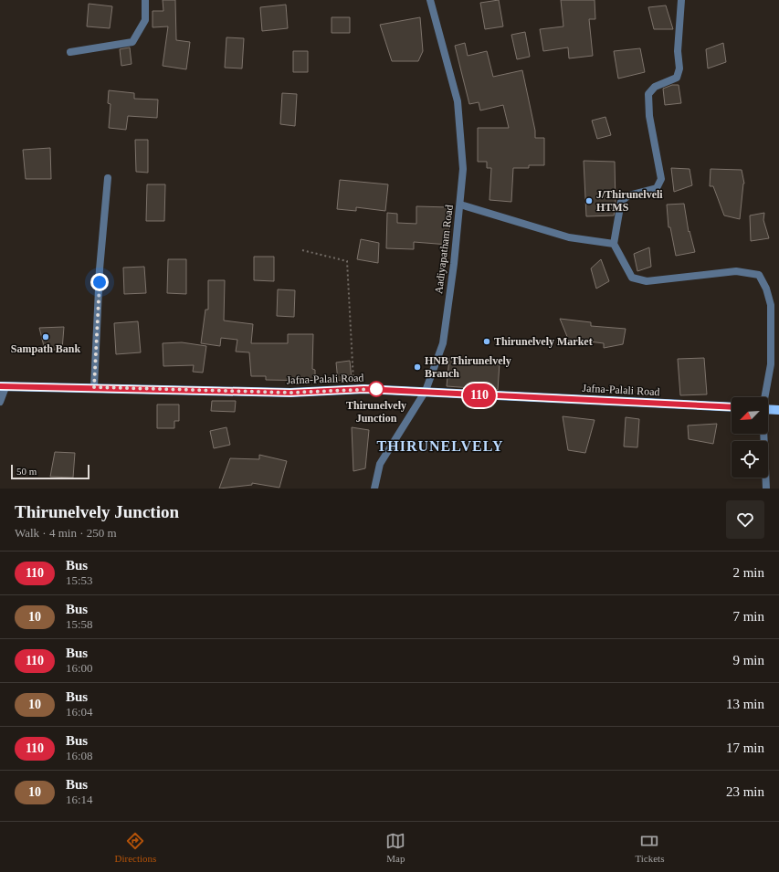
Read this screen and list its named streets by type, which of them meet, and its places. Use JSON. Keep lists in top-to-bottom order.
{
  "streets": {
    "main road": ["Jafna-Palali Road"],
    "street": ["Aadiyapatham Road"]
  },
  "crossings": [
    ["Aadiyapatham Road", "Jafna-Palali Road"]
  ],
  "districts": ["THIRUNELVELY"],
  "places": [
    "J/Thirunelveli HTMS",
    "Sampath Bank",
    "Thirunelvely Market",
    "HNB Thirunelvely Branch",
    "Thirunelvely Junction"
  ],
  "lines": ["bus line 110"],
  "scale_bar": "50 m",
  "north": "bottom left",
  "page": {
    "on_map": "110",
    "scale": "50 m",
    "heading": ["Thirunelvely Junction", "Walk · 4 min · 250 m"],
    "list": [
      {
        "mark": "110",
        "name": "Bus",
        "note": "15:53",
        "value": "2 min"
      },
      {
        "mark": "10",
        "name": "Bus",
        "note": "15:58",
        "value": "7 min"
      },
      {
        "mark": "110",
        "name": "Bus",
        "note": "16:00",
        "value": "9 min"
      },
      {
        "mark": "10",
        "name": "Bus",
        "note": "16:04",
        "value": "13 min"
      },
      {
        "mark": "110",
        "name": "Bus",
        "note": "16:08",
        "value": "17 min"
      },
      {
        "mark": "10",
        "name": "Bus",
        "note": "16:14",
        "value": "23 min"
      }
    ],
    "tabs": ["Directions", "Map", "Tickets"]
  }
}
